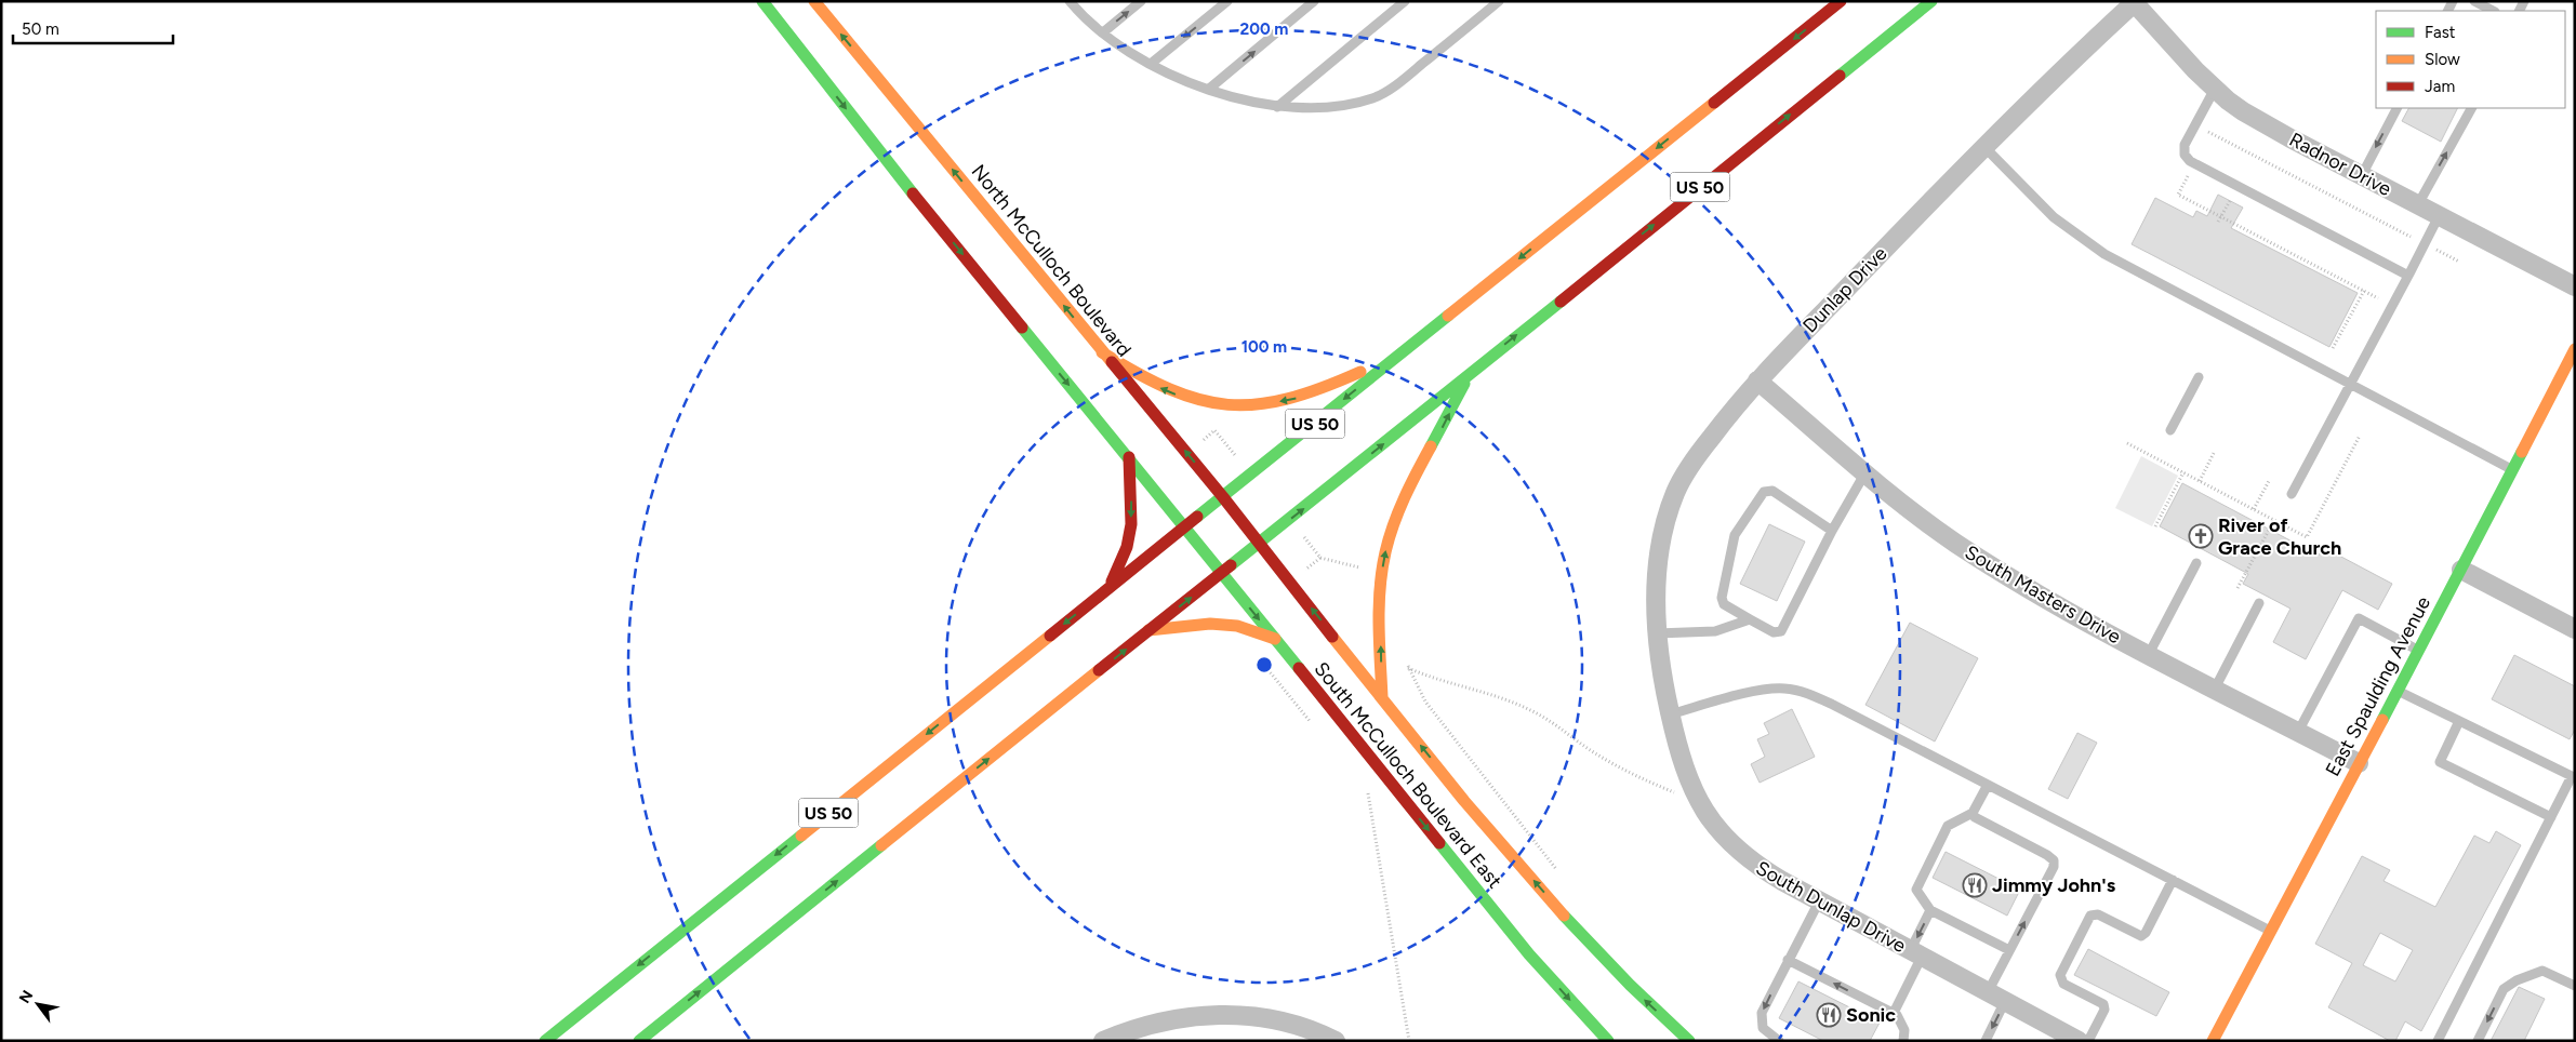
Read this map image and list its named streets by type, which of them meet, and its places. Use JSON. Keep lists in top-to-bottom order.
{
  "streets": {
    "main road": [
      "US 50",
      "North McCulloch Boulevard",
      "East Spaulding Avenue",
      "South McCulloch Boulevard East"
    ],
    "street": [
      "Radnor Drive",
      "Dunlap Drive",
      "South Masters Drive",
      "South Dunlap Drive"
    ]
  },
  "crossings": [
    ["Radnor Drive", "Dunlap Drive"],
    ["US 50", "North McCulloch Boulevard"],
    ["US 50", "South McCulloch Boulevard East"],
    ["North McCulloch Boulevard", "South McCulloch Boulevard East"],
    ["Dunlap Drive", "South Masters Drive"],
    ["Dunlap Drive", "South Dunlap Drive"],
    ["South Masters Drive", "East Spaulding Avenue"]
  ],
  "places": {
    "church": ["River of Grace Church"],
    "restaurant": ["Jimmy John's", "Sonic"]
  },
  "legend": ["Fast", "Slow", "Jam"],
  "scale_bar": "50 m",
  "north": "top left",
  "rings": ["200 m", "100 m"]
}
